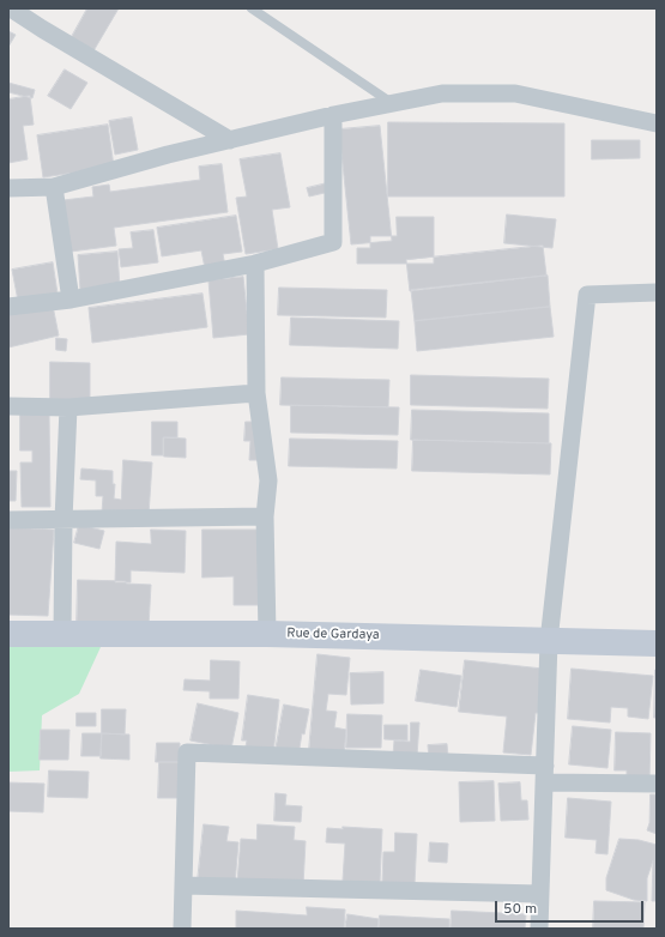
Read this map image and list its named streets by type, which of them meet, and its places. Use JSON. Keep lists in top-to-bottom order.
{
  "streets": {
    "street": ["Rue de Gardaya"]
  },
  "scale_bar": "50 m"
}
